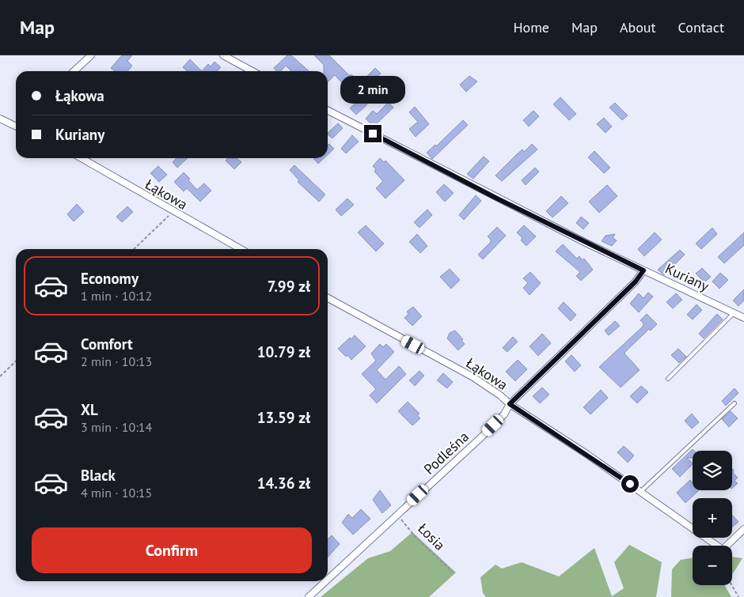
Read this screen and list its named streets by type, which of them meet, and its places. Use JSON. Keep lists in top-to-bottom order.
{
  "streets": {
    "street": ["Łąkowa", "Kuriany", "Podleśna"],
    "path": ["Łosia"]
  },
  "crossings": [
    ["Łąkowa", "Podleśna"],
    ["Kuriany", "Podleśna"],
    ["Podleśna", "Łosia"]
  ],
  "page": {
    "header": "Map",
    "nav": [
      "Home",
      "Map",
      "About",
      "Contact"
    ],
    "banner": ["Łąkowa", "Kuriany"],
    "bubble": "2 min",
    "list": [
      {
        "name": "Economy",
        "note": "1 min · 10:12",
        "value": "7.99 zł"
      },
      {
        "name": "Comfort",
        "note": "2 min · 10:13",
        "value": "10.79 zł"
      },
      {
        "name": "XL",
        "note": "3 min · 10:14",
        "value": "13.59 zł"
      },
      {
        "name": "Black",
        "note": "4 min · 10:15",
        "value": "14.36 zł"
      }
    ],
    "map_buttons": ["+", "−"],
    "buttons": "Confirm"
  }
}
